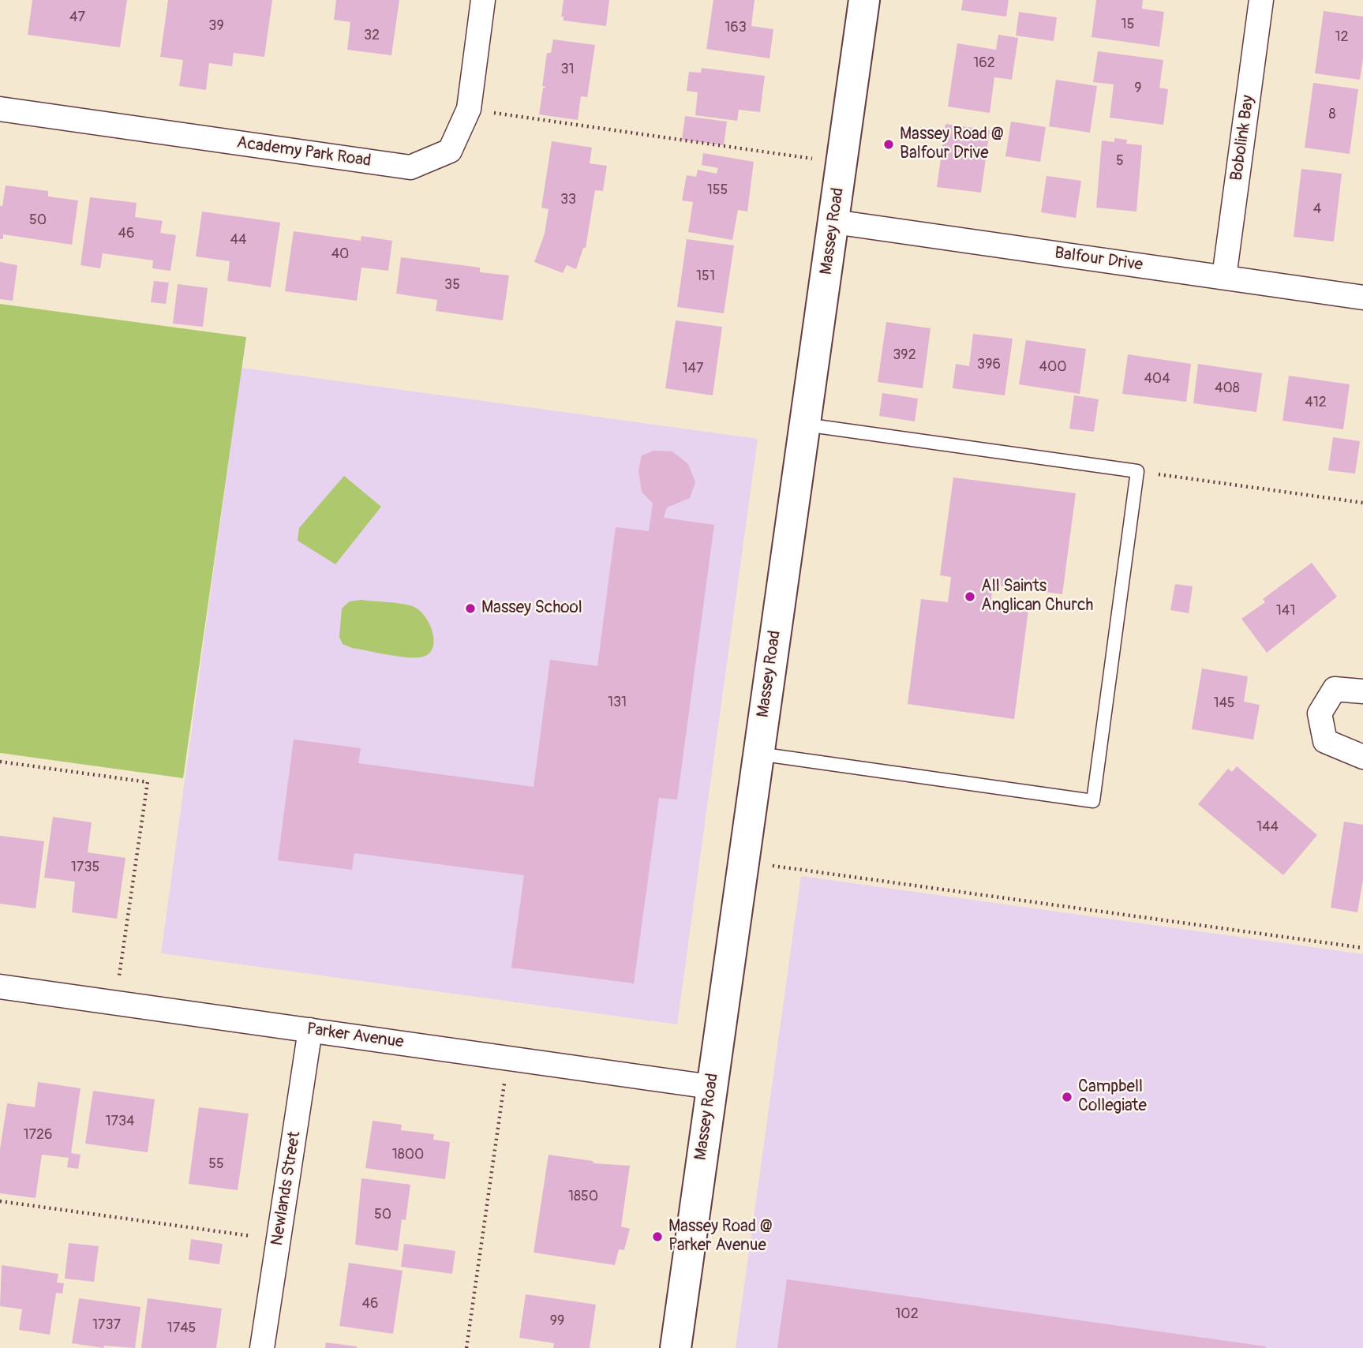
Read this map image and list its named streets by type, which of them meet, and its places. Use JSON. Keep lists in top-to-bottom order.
{
  "streets": {
    "street": [
      "Bobolink Bay",
      "Academy Park Road",
      "Massey Road",
      "Balfour Drive",
      "Parker Avenue",
      "Newlands Street"
    ]
  },
  "crossings": [
    ["Bobolink Bay", "Balfour Drive"],
    ["Massey Road", "Balfour Drive"],
    ["Massey Road", "Parker Avenue"],
    ["Parker Avenue", "Newlands Street"]
  ],
  "places": [
    "Massey Road @ Balfour Drive",
    "All Saints Anglican Church",
    "Massey School",
    "Campbell Collegiate",
    "Massey Road @ Parker Avenue"
  ],
  "house_numbers": [
    "47",
    "15",
    "39",
    "163",
    "32",
    "12",
    "162",
    "31",
    "9",
    "8",
    "5",
    "155",
    "33",
    "4",
    "50",
    "46",
    "44",
    "40",
    "151",
    "35",
    "392",
    "396",
    "400",
    "147",
    "404",
    "408",
    "412",
    "141",
    "131",
    "145",
    "144",
    "1735",
    "1734",
    "1726",
    "1800",
    "55",
    "1850",
    "50",
    "46",
    "102",
    "99",
    "1737",
    "1745"
  ]
}
